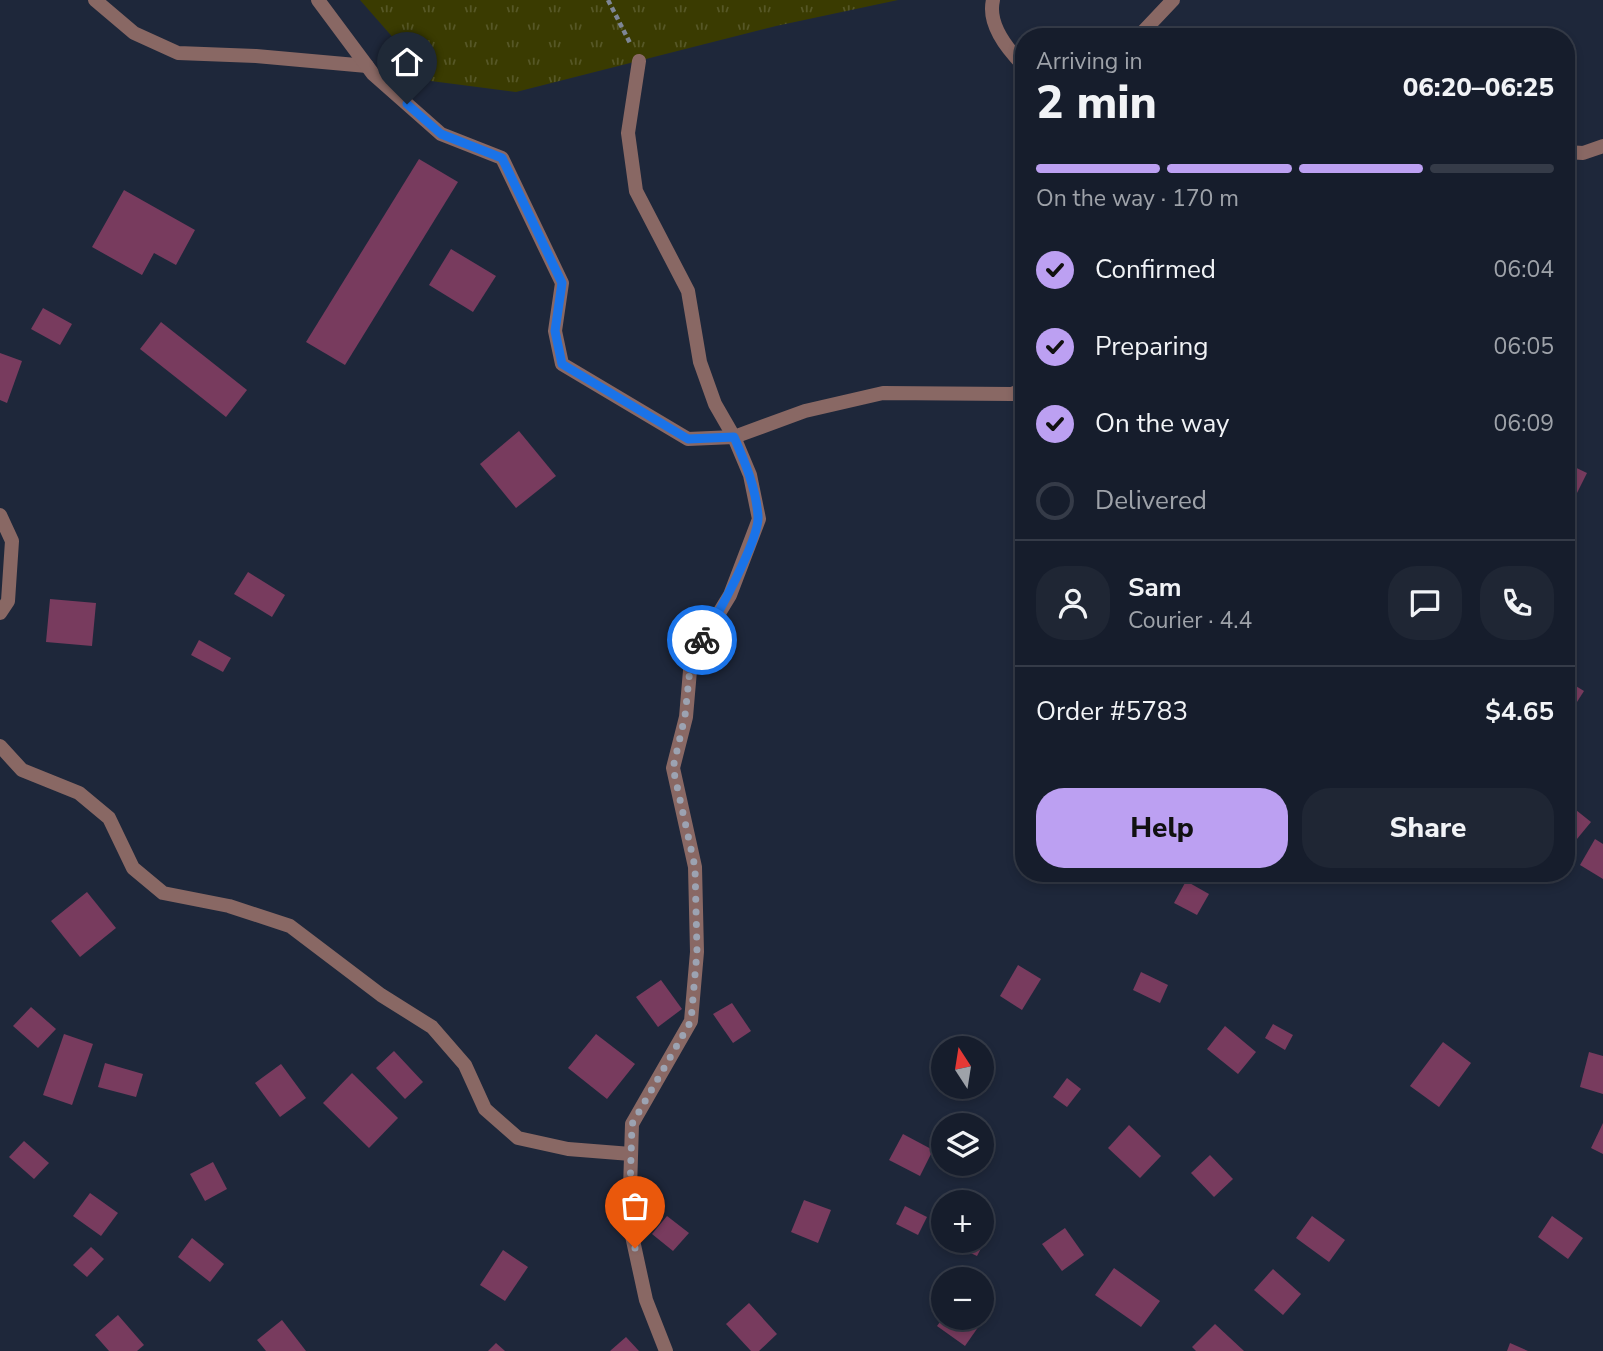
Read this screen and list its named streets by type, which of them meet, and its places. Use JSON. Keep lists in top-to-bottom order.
{
  "north": "top",
  "page": {
    "heading": ["2 min", "Arriving in", "06:20–06:25"],
    "panel": [
      "Sam",
      "Courier · 4.4",
      "Order #5783",
      "$4.65"
    ],
    "bar": "On the way · 170 m",
    "list": [
      ["Confirmed", "06:04"],
      ["Preparing", "06:05"],
      ["On the way", "06:09"],
      "Delivered"
    ],
    "buttons": ["Help", "Share"],
    "map_buttons": ["+", "−"]
  }
}
